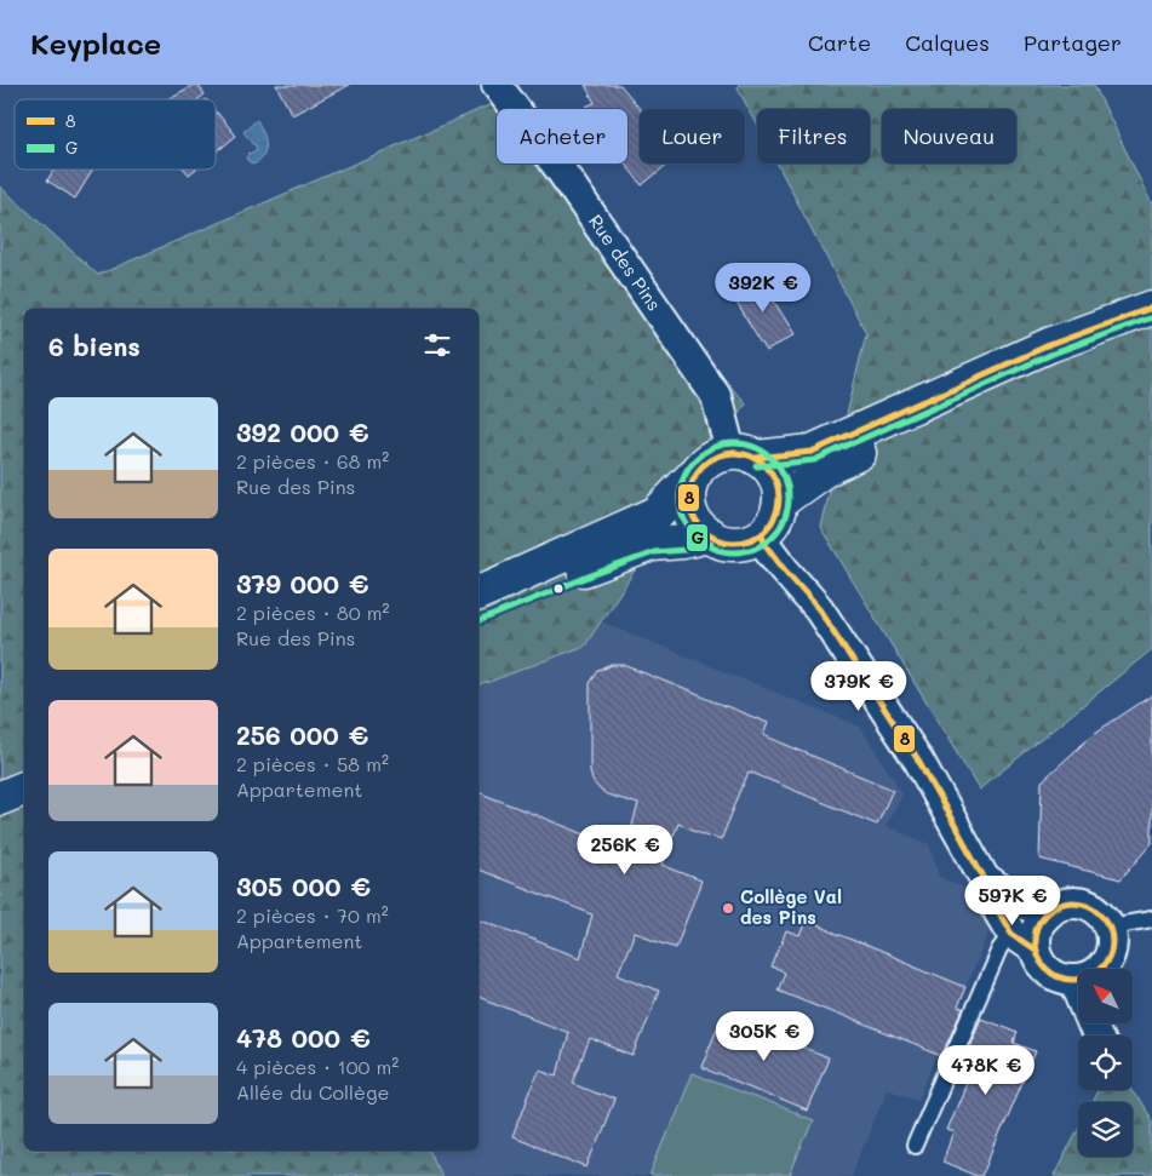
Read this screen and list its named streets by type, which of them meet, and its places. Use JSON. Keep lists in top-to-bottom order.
{
  "streets": {
    "street": ["Rue des Pins"]
  },
  "places": ["Collège Val des Pins"],
  "lines": ["transit line 8", "transit line G"],
  "legend": ["8", "G"],
  "north": "top left",
  "page": {
    "header": "Keyplace",
    "nav": ["Carte", "Calques", "Partager"],
    "chip": [
      "Acheter",
      "Louer",
      "Filtres",
      "Nouveau"
    ],
    "price": [
      "392K €",
      "379K €",
      "256K €",
      "597K €",
      "305K €",
      "478K €"
    ],
    "heading": "6 biens",
    "list": [
      {
        "name": "392 000 €",
        "note": "2 pièces · 68 m² · Rue des Pins"
      },
      {
        "name": "379 000 €",
        "note": "2 pièces · 80 m² · Rue des Pins"
      },
      {
        "name": "256 000 €",
        "note": "2 pièces · 58 m² · Appartement"
      },
      {
        "name": "305 000 €",
        "note": "2 pièces · 70 m² · Appartement"
      },
      {
        "name": "478 000 €",
        "note": "4 pièces · 100 m² · Allée du Collège"
      }
    ]
  }
}
